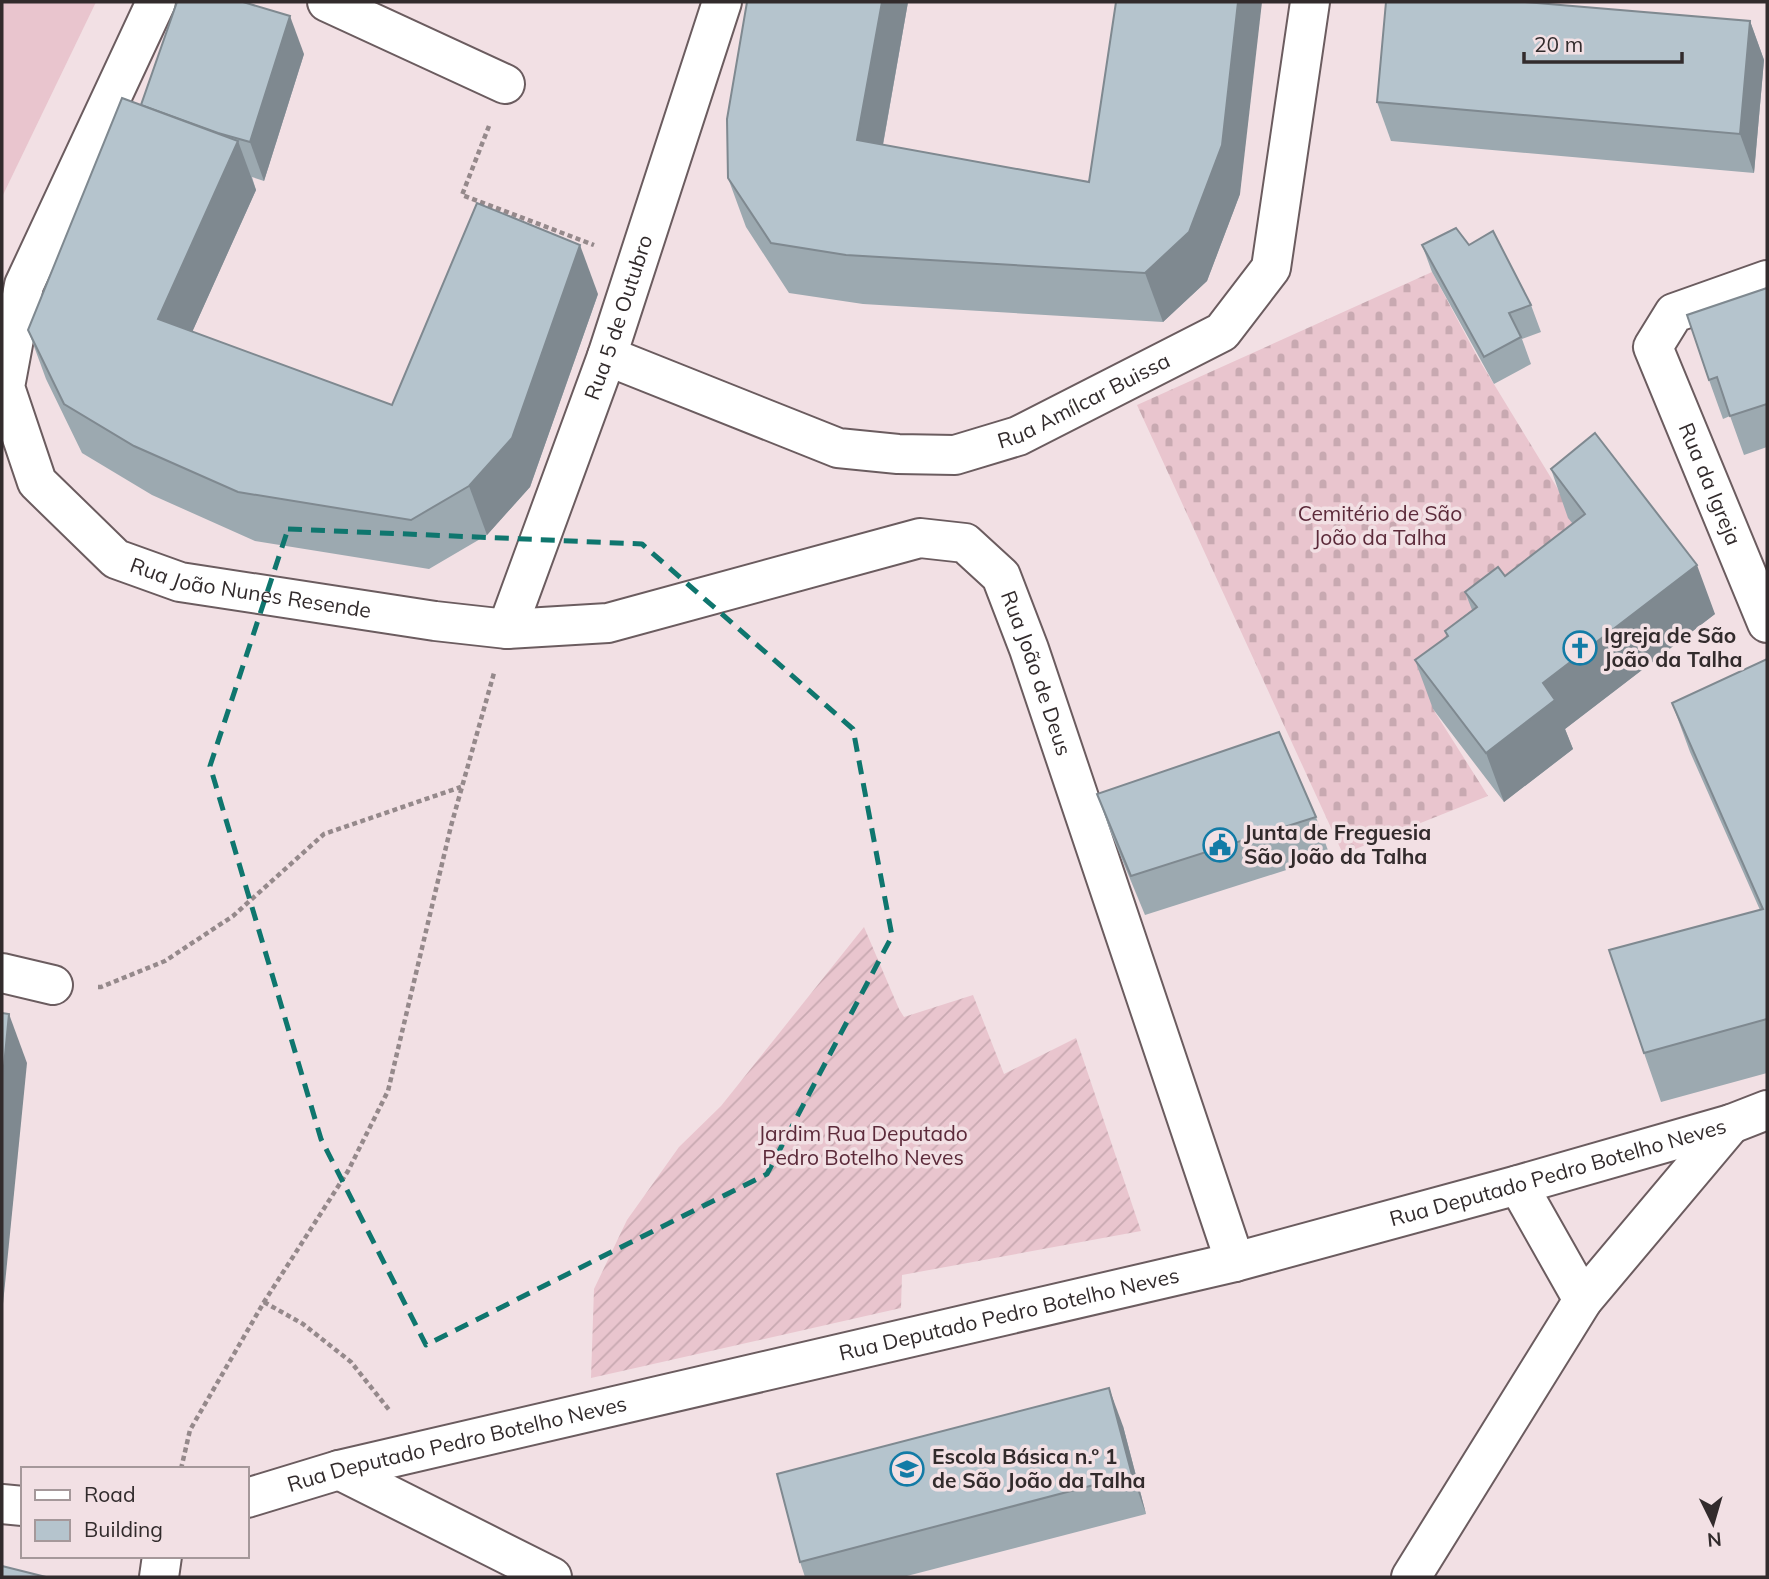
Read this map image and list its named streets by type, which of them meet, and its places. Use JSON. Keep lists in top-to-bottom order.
{
  "streets": {
    "street": [
      "Rua 5 de Outubro",
      "Rua Amílcar Buissa",
      "Rua da Igreja",
      "Rua João Nunes Resende",
      "Rua João de Deus",
      "Rua Deputado Pedro Botelho Neves"
    ]
  },
  "crossings": [
    ["Rua 5 de Outubro", "Rua Amílcar Buissa"],
    ["Rua 5 de Outubro", "Rua João Nunes Resende"],
    ["Rua 5 de Outubro", "Rua João de Deus"],
    ["Rua João Nunes Resende", "Rua João de Deus"],
    ["Rua João de Deus", "Rua Deputado Pedro Botelho Neves"]
  ],
  "parks": ["Cemitério de São João da Talha", "Jardim Rua Deputado Pedro Botelho Neves"],
  "places": {
    "church": ["Igreja de São João da Talha"],
    "public building": ["Junta de Freguesia São João da Talha"],
    "school or university": ["Escola Básica n.º 1 de São João da Talha"]
  },
  "legend": ["Road", "Building"],
  "scale_bar": "20 m",
  "north": "bottom"
}
